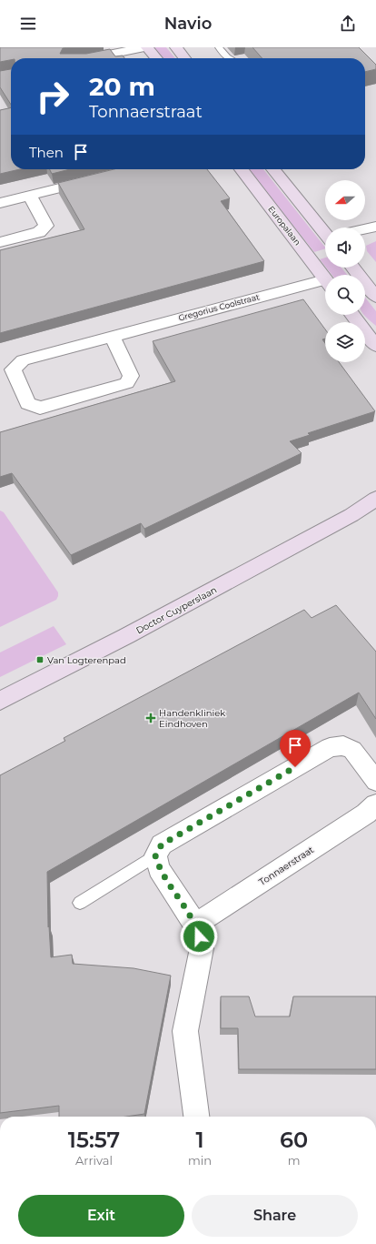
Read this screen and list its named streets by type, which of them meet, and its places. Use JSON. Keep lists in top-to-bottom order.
{
  "streets": {
    "main road": ["Europalaan", "Doctor Cuyperslaan"],
    "street": ["Gregorius Coolstraat", "Tonnaerstraat"]
  },
  "places": {
    "transit": ["Van Logterenpad"],
    "health": ["Handenkliniek Eindhoven"]
  },
  "north": "left",
  "page": {
    "header": "Navio",
    "turn": ["20 m", "Tonnaerstraat"],
    "then": "Then",
    "eta": [
      "15:57",
      "Arrival",
      "1",
      "min",
      "60",
      "m"
    ],
    "buttons": ["Exit", "Share"]
  }
}
